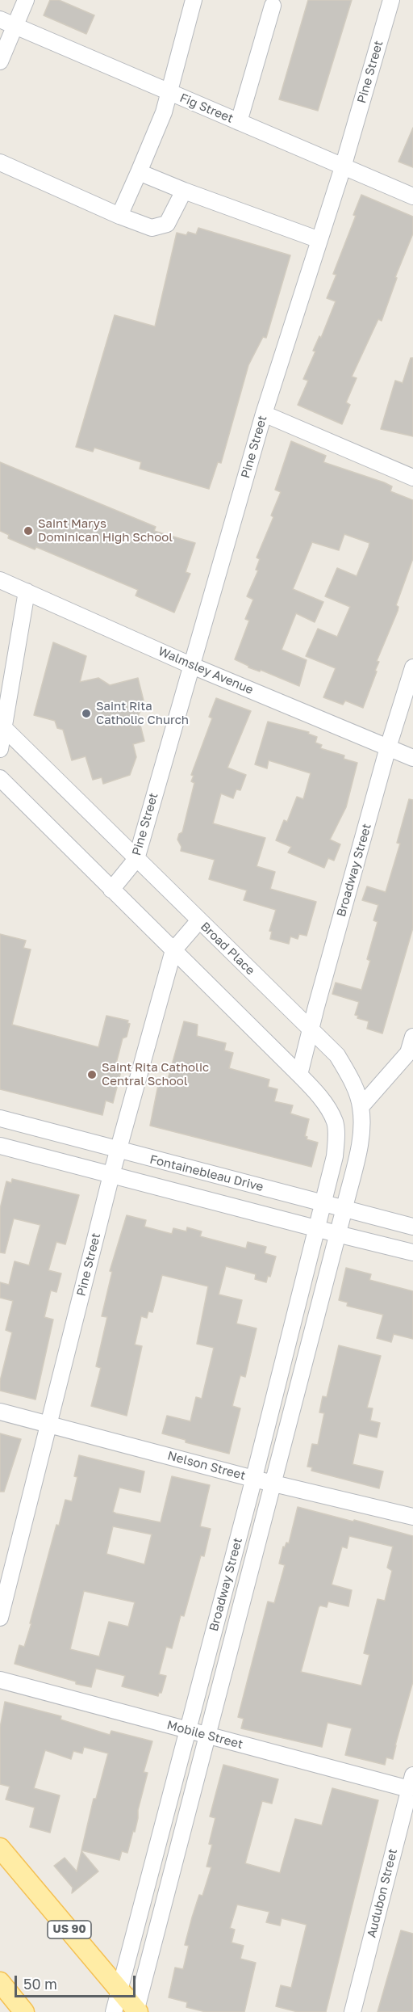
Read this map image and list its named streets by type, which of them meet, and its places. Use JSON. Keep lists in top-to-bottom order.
{
  "streets": {
    "main road": ["US 90"],
    "street": [
      "Pine Street",
      "Fig Street",
      "Walmsley Avenue",
      "Broadway Street",
      "Broad Place",
      "Fontainebleau Drive",
      "Nelson Street",
      "Mobile Street",
      "Audubon Street"
    ]
  },
  "crossings": [
    ["Pine Street", "Fig Street"],
    ["Pine Street", "Walmsley Avenue"],
    ["Pine Street", "Broad Place"],
    ["Pine Street", "Fontainebleau Drive"],
    ["Pine Street", "Nelson Street"],
    ["Walmsley Avenue", "Broadway Street"],
    ["Broadway Street", "Broad Place"],
    ["Broadway Street", "Fontainebleau Drive"],
    ["Broadway Street", "Nelson Street"],
    ["Broadway Street", "Mobile Street"],
    ["Broadway Street", "US 90"],
    ["Broad Place", "Fontainebleau Drive"],
    ["Mobile Street", "Audubon Street"]
  ],
  "places": ["Saint Marys Dominican High School", "Saint Rita Catholic Church", "Saint Rita Catholic Central School"],
  "scale_bar": "50 m"
}
